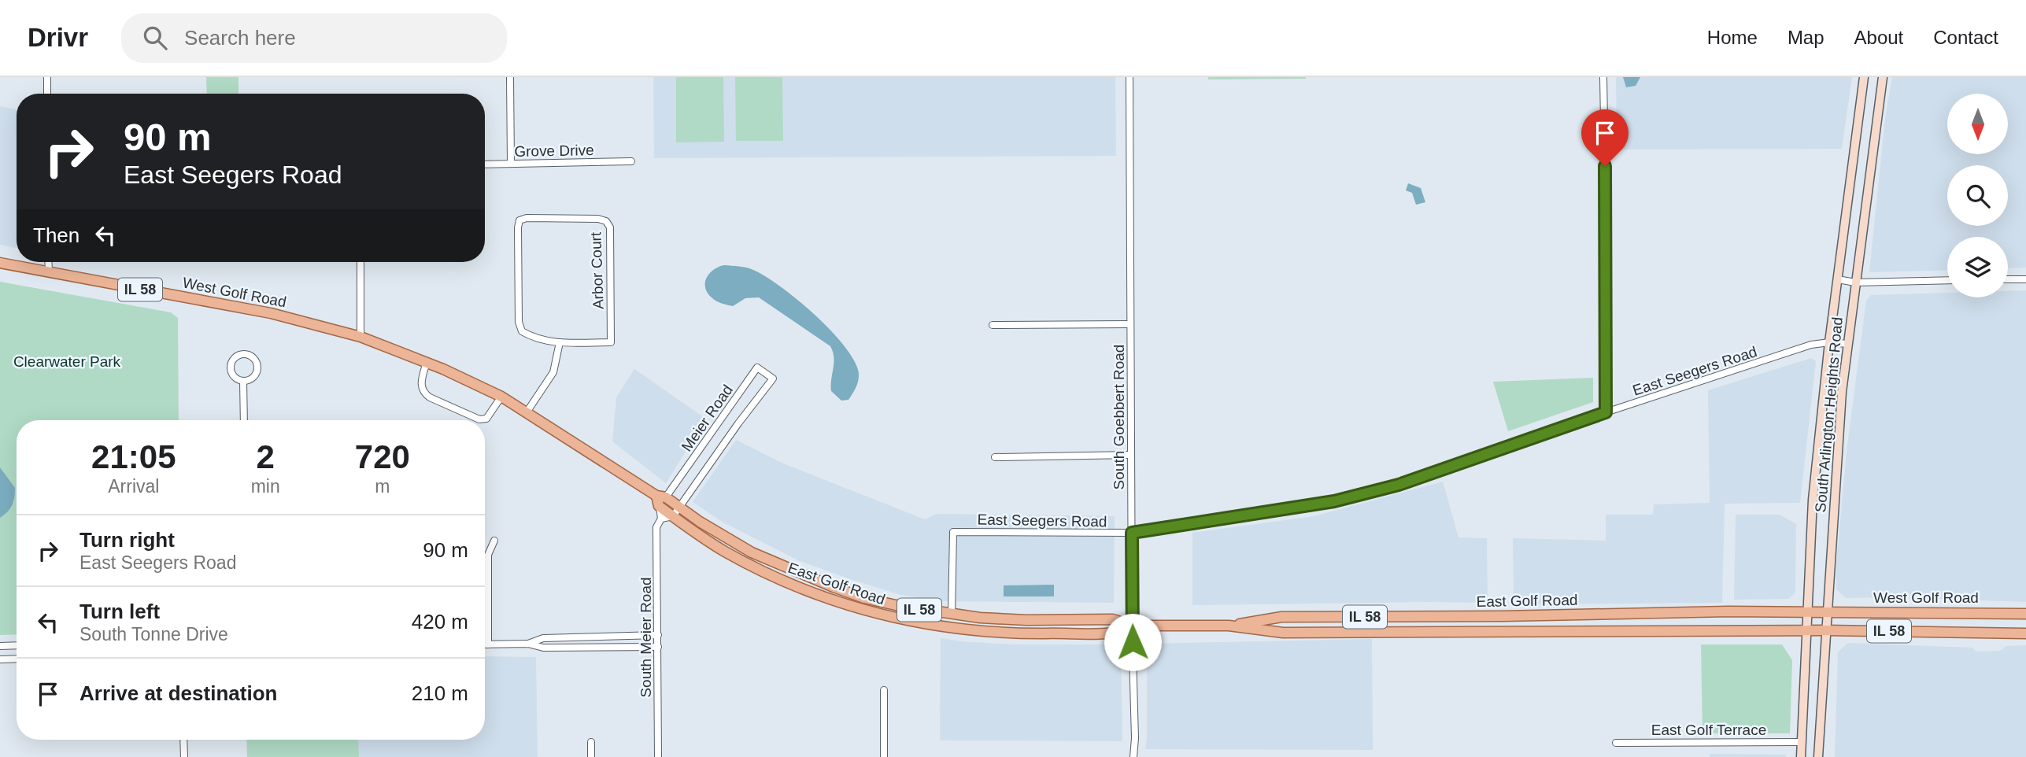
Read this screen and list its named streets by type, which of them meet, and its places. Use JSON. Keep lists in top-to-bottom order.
{
  "streets": {
    "main road": [
      "IL 58",
      "West Golf Road",
      "South Arlington Heights Road",
      "East Golf Road"
    ],
    "street": [
      "Grove Drive",
      "Arbor Court",
      "East Seegers Road",
      "South Goebbert Road",
      "Meier Road",
      "South Meier Road",
      "East Golf Terrace"
    ]
  },
  "crossings": [
    ["IL 58", "South Arlington Heights Road"],
    ["IL 58", "East Golf Road"],
    ["West Golf Road", "South Arlington Heights Road"],
    ["West Golf Road", "East Golf Road"],
    ["East Seegers Road", "South Arlington Heights Road"],
    ["East Seegers Road", "South Goebbert Road"],
    ["East Seegers Road", "East Golf Road"],
    ["South Arlington Heights Road", "East Golf Road"],
    ["South Arlington Heights Road", "East Golf Terrace"],
    ["South Goebbert Road", "East Golf Road"],
    ["Meier Road", "East Golf Road"],
    ["East Golf Road", "South Meier Road"]
  ],
  "parks": ["Clearwater Park"],
  "north": "bottom",
  "page": {
    "header": "Drivr",
    "search": "Search here",
    "nav": [
      "Home",
      "Map",
      "About",
      "Contact"
    ],
    "turn": ["90 m", "East Seegers Road"],
    "then": "Then",
    "eta": [
      "21:05",
      "Arrival",
      "2",
      "min",
      "720",
      "m"
    ],
    "list": [
      {
        "name": "Turn right",
        "note": "East Seegers Road",
        "value": "90 m"
      },
      {
        "name": "Turn left",
        "note": "South Tonne Drive",
        "value": "420 m"
      },
      {
        "name": "Arrive at destination",
        "value": "210 m"
      }
    ]
  }
}
